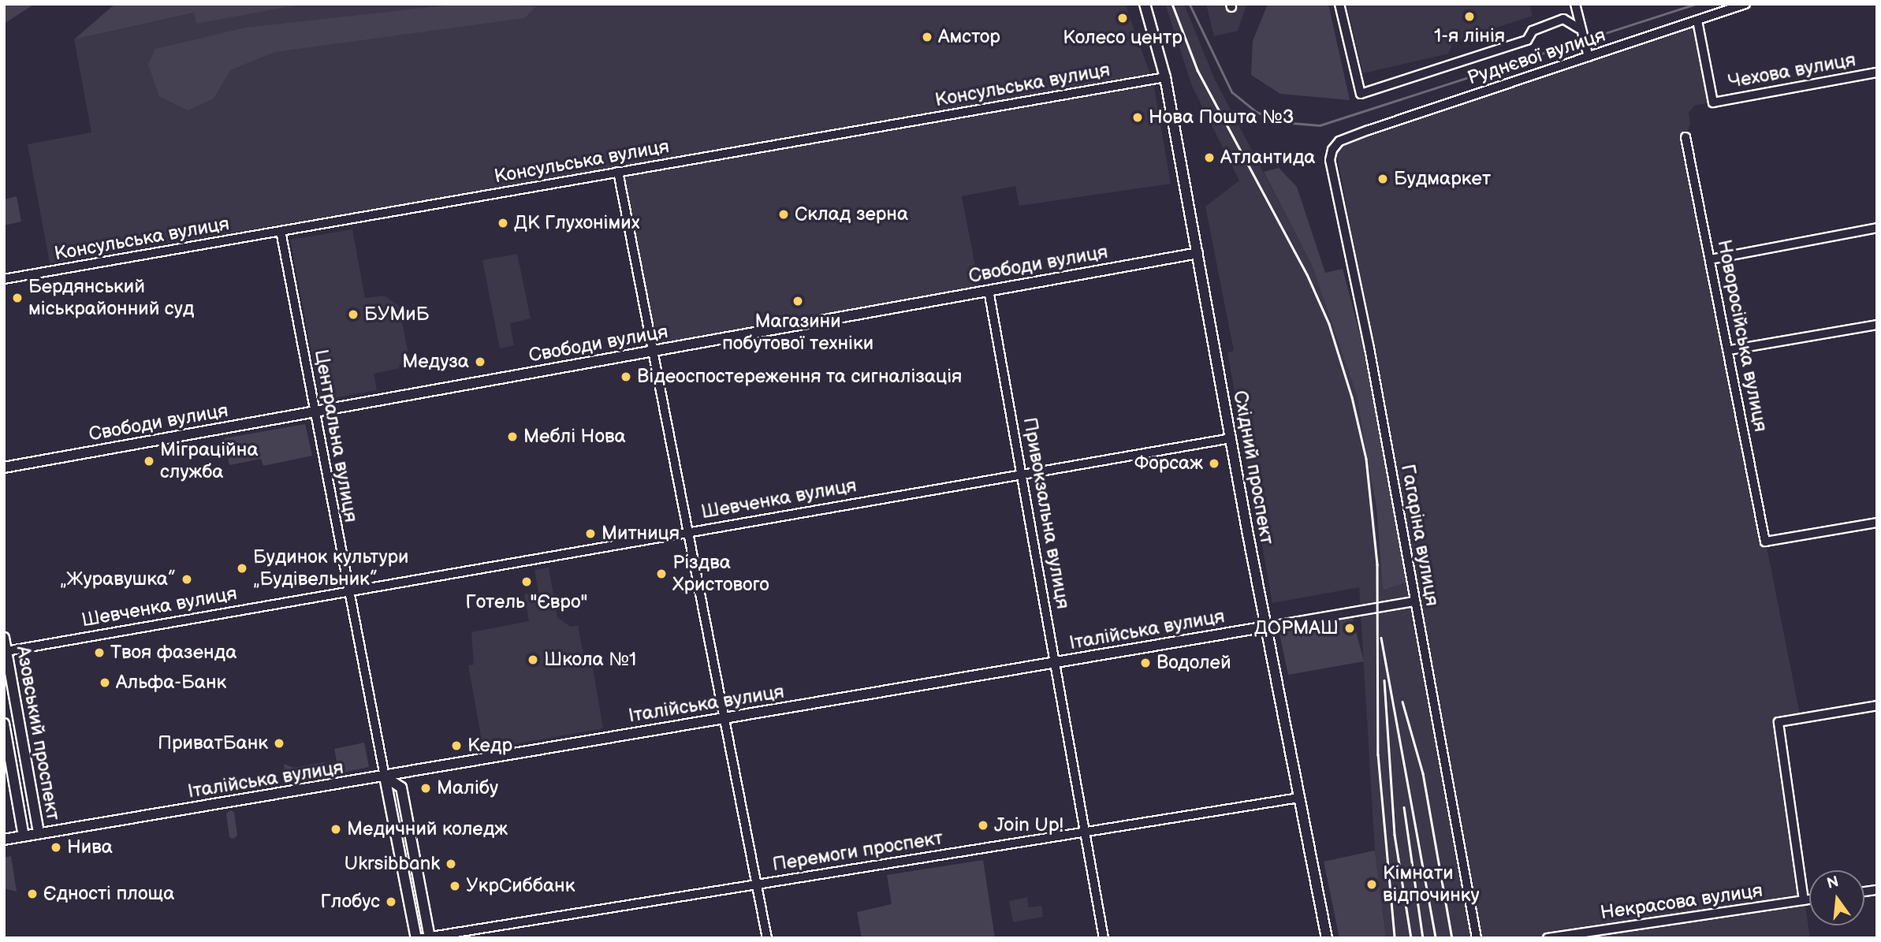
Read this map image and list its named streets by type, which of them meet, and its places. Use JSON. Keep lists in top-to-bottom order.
{
  "streets": {
    "main road": [
      "Свободи вулиця",
      "Центральна вулиця",
      "Східний проспект",
      "Італійська вулиця",
      "Азовський проспект"
    ],
    "street": [
      "Руднєвої вулиця",
      "Чехова вулиця",
      "Консульська вулиця",
      "Новоросійська вулиця",
      "Шевченка вулиця",
      "Привокзальна вулиця",
      "Гагаріна вулиця",
      "Перемоги проспект",
      "Некрасова вулиця"
    ]
  },
  "crossings": [
    ["Руднєвої вулиця", "Чехова вулиця"],
    ["Руднєвої вулиця", "Гагаріна вулиця"],
    ["Консульська вулиця", "Центральна вулиця"],
    ["Консульська вулиця", "Східний проспект"],
    ["Свободи вулиця", "Центральна вулиця"],
    ["Свободи вулиця", "Східний проспект"],
    ["Свободи вулиця", "Привокзальна вулиця"],
    ["Центральна вулиця", "Шевченка вулиця"],
    ["Центральна вулиця", "Італійська вулиця"],
    ["Східний проспект", "Шевченка вулиця"],
    ["Східний проспект", "Італійська вулиця"],
    ["Східний проспект", "Перемоги проспект"],
    ["Шевченка вулиця", "Привокзальна вулиця"],
    ["Шевченка вулиця", "Азовський проспект"],
    ["Привокзальна вулиця", "Італійська вулиця"],
    ["Привокзальна вулиця", "Перемоги проспект"],
    ["Гагаріна вулиця", "Італійська вулиця"],
    ["Італійська вулиця", "Азовський проспект"]
  ],
  "places": [
    "1-я лінія",
    "Колесо центр",
    "Амстор",
    "Нова Пошта №3",
    "Атлантида",
    "Будмаркет",
    "Склад зерна",
    "ДК Глухонімих",
    "Бердянський міськрайонний суд",
    "Магазини побутової техніки",
    "БУМиБ",
    "Медуза",
    "Відеоспостереження та сигналізація",
    "Меблі Нова",
    "Міграційна служба",
    "Форсаж",
    "Митниця",
    "Будинок культури „Будівельник”",
    "Різдва Христового",
    "„Журавушка”",
    "Готель \"Євро\"",
    "ДОРМАШ",
    "Твоя фазенда",
    "Школа №1",
    "Водолей",
    "Альфа-Банк",
    "ПриватБанк",
    "Кедр",
    "Малібу",
    "Join Up!",
    "Медичний коледж",
    "Нива",
    "Ukrsibbank",
    "Кімнати відпочинку",
    "УкрСиббанк",
    "Єдності площа",
    "Глобус"
  ],
  "north": "top"
}
